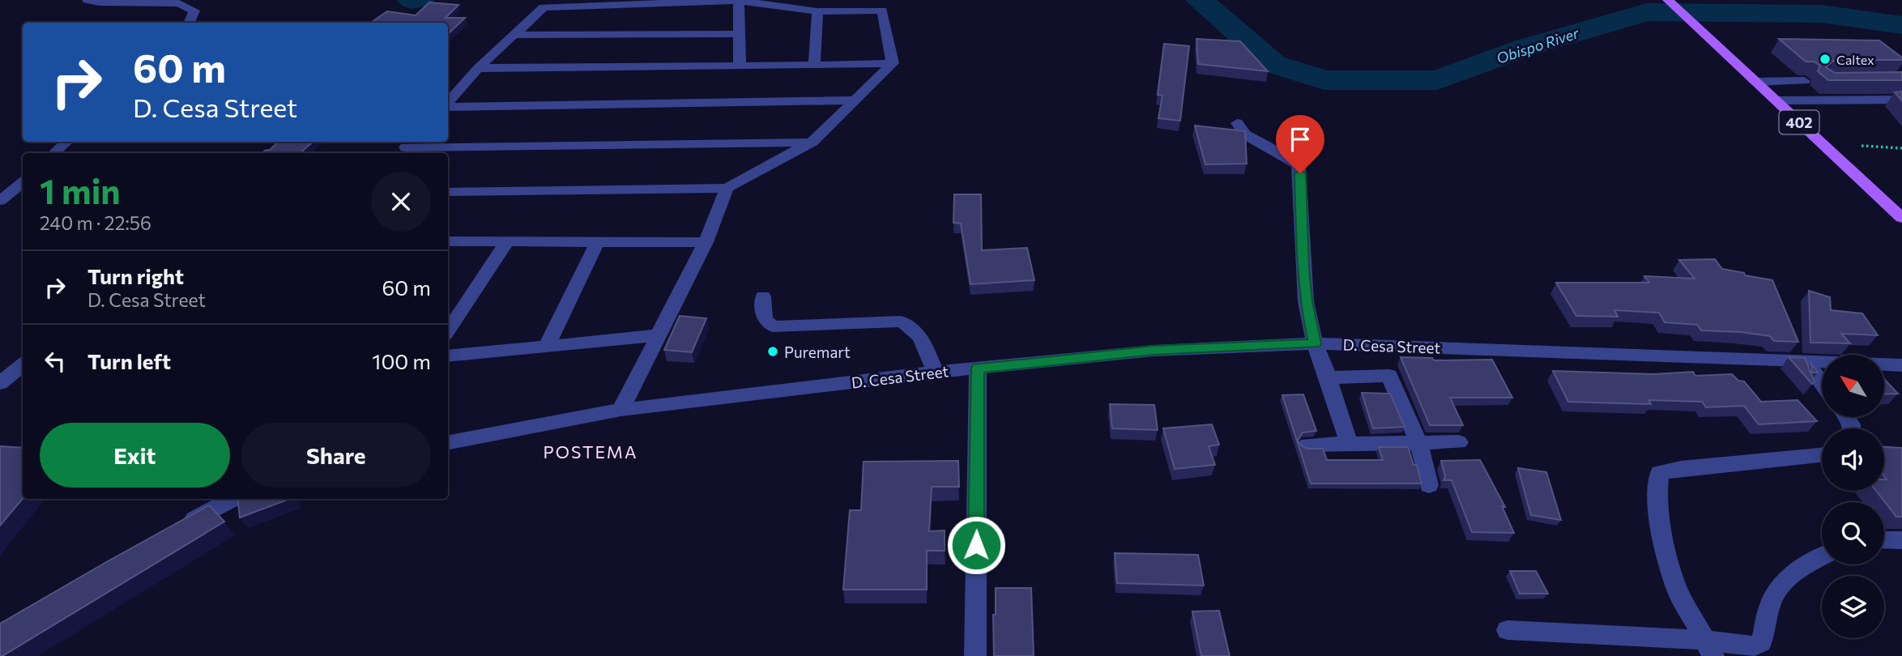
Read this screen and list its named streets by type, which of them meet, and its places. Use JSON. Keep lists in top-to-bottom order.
{
  "streets": {
    "main road": ["402"],
    "street": ["D. Cesa Street"]
  },
  "districts": ["POSTEMA"],
  "water": ["Obispo River"],
  "places": ["Caltex", "Puremart"],
  "north": "top left",
  "page": {
    "turn": ["60 m", "D. Cesa Street"],
    "heading": ["1 min", "240 m · 22:56"],
    "list": [
      {
        "name": "Turn right",
        "note": "D. Cesa Street",
        "value": "60 m"
      },
      {
        "name": "Turn left",
        "value": "100 m"
      }
    ],
    "buttons": ["Exit", "Share"]
  }
}
